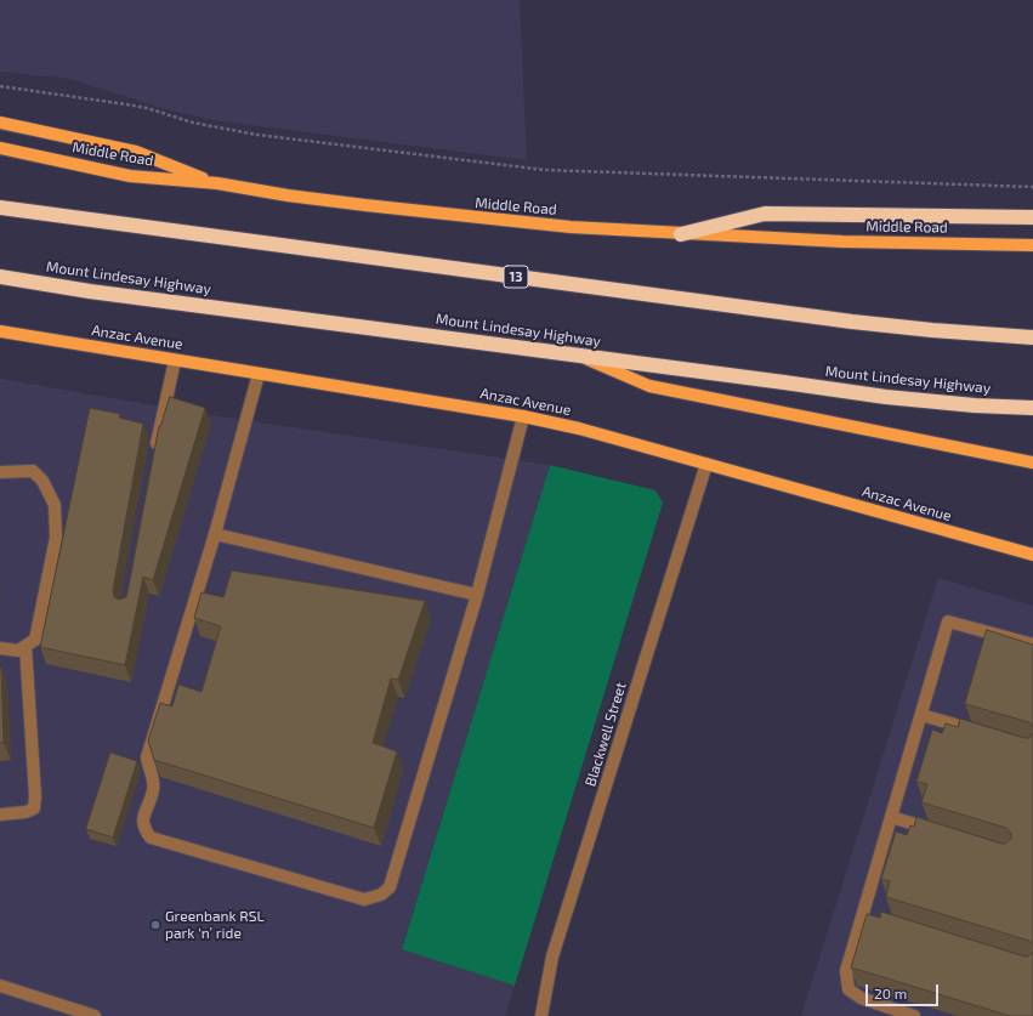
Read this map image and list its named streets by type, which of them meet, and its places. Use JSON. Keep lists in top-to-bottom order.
{
  "streets": {
    "highway": ["13", "Mount Lindesay Highway"],
    "main road": ["Middle Road", "Anzac Avenue"],
    "street": ["Blackwell Street"]
  },
  "crossings": [
    ["Anzac Avenue", "Blackwell Street"]
  ],
  "places": ["Greenbank RSL park ‘n’ ride"],
  "scale_bar": "20 m"
}
